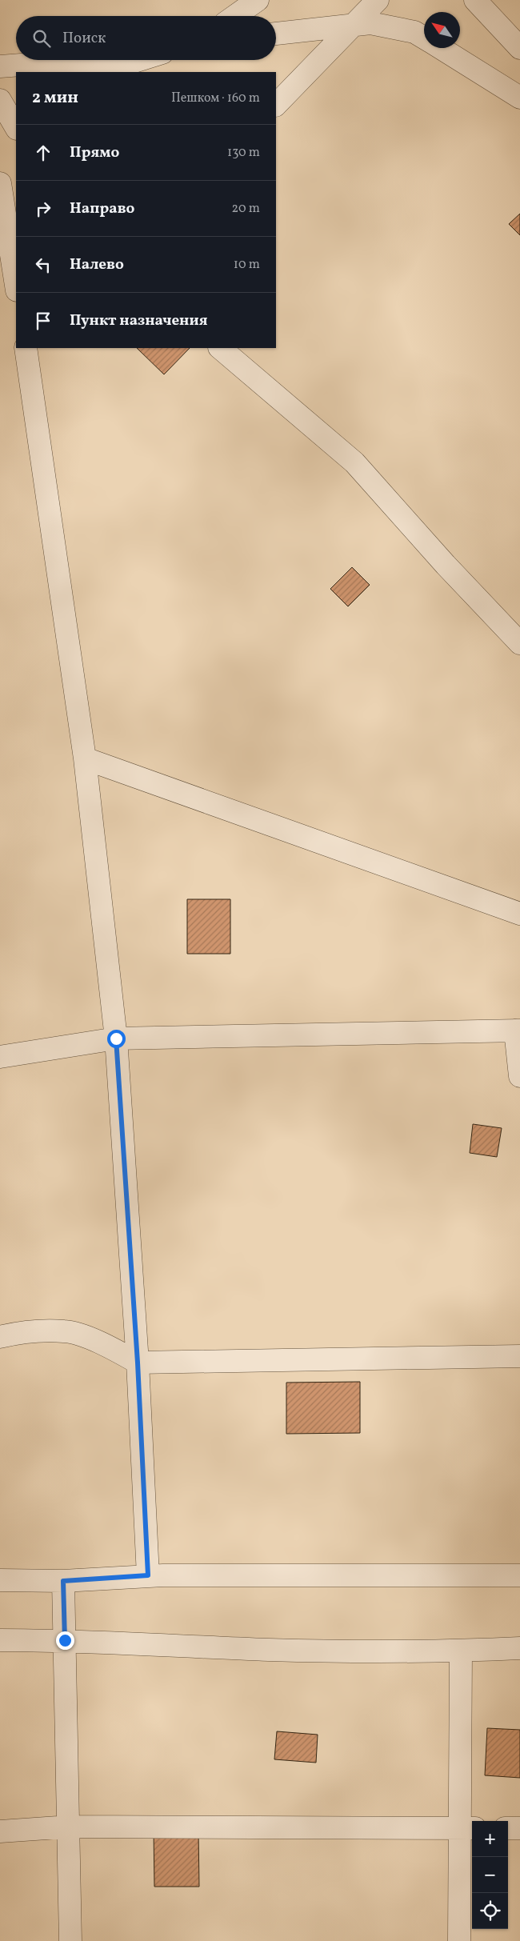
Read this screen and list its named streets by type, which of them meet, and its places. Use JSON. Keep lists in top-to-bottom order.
{
  "north": "top left",
  "page": {
    "search": "Поиск",
    "heading": ["2 мин", "Пешком · 160 m"],
    "list": [
      ["Прямо", "130 m"],
      ["Направо", "20 m"],
      ["Налево", "10 m"],
      "Пункт назначения"
    ],
    "map_buttons": ["+", "−"]
  }
}
